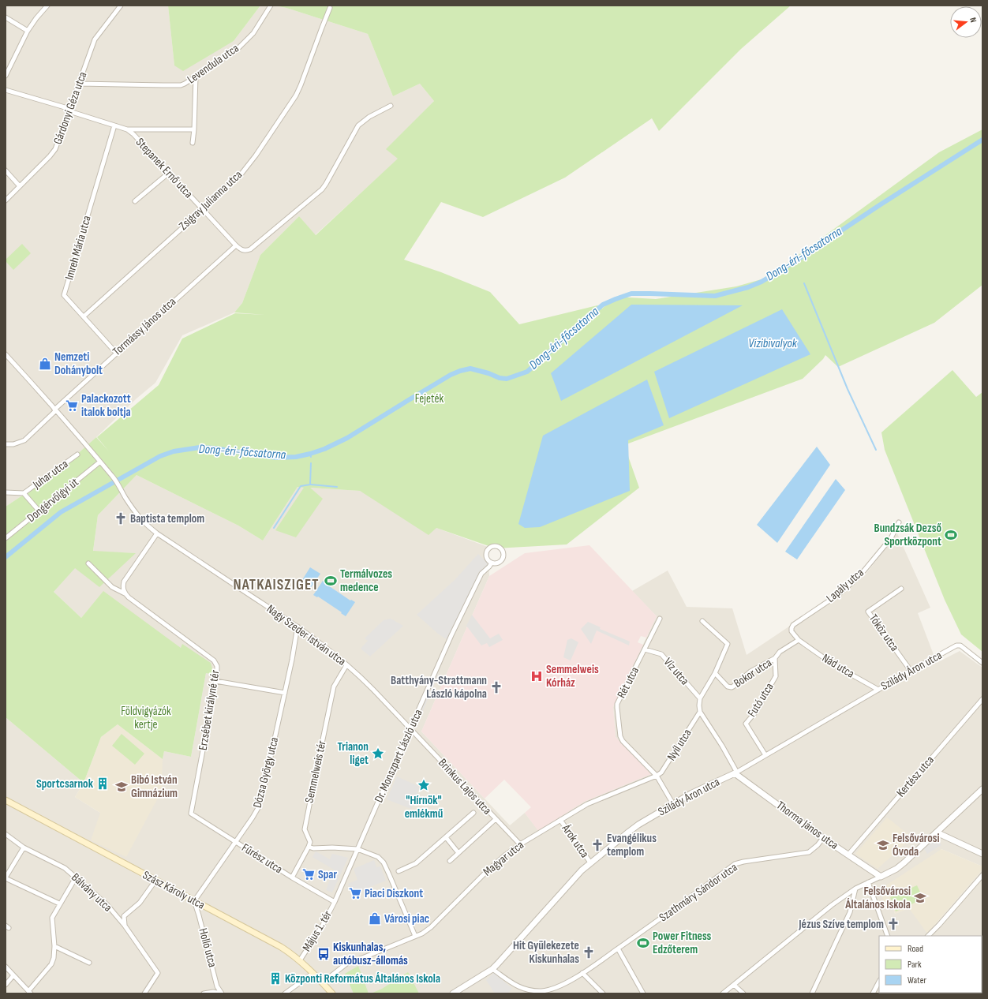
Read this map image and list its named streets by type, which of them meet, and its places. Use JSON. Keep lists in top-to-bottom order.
{
  "streets": {
    "main road": ["Szász Károly utca"],
    "street": [
      "Levendula utca",
      "Gárdonyi Géza utca",
      "Stepanek Ernő utca",
      "Zsigray Julianna utca",
      "Imreh Mária utca",
      "Tormássy János utca",
      "Juhar utca",
      "Dongérvölgyi út",
      "Lapály utca",
      "Tóköz utca",
      "Nagy Szeder István utca",
      "Nád utca",
      "Szilády Áron utca",
      "Víz utca",
      "Bokor utca",
      "Rét utca",
      "Futó utca",
      "Erzsébet királyné tér",
      "Nyíl utca",
      "Dr. Monszpart László utca",
      "Semmelweis tér",
      "Dózsa György utca",
      "Kertész utca",
      "Brinkus Lajos utca",
      "Thorma János utca",
      "Árok utca",
      "Fűrész utca",
      "Magyar utca",
      "Bálvány utca",
      "Szathmáry Sándor utca",
      "Május 1. tér",
      "Holló utca"
    ]
  },
  "crossings": [
    ["Levendula utca", "Gárdonyi Géza utca"],
    ["Gárdonyi Géza utca", "Stepanek Ernő utca"],
    ["Stepanek Ernő utca", "Zsigray Julianna utca"],
    ["Stepanek Ernő utca", "Imreh Mária utca"],
    ["Stepanek Ernő utca", "Tormássy János utca"],
    ["Zsigray Julianna utca", "Imreh Mária utca"],
    ["Imreh Mária utca", "Tormássy János utca"],
    ["Juhar utca", "Dongérvölgyi út"],
    ["Dongérvölgyi út", "Nagy Szeder István utca"],
    ["Lapály utca", "Nád utca"],
    ["Lapály utca", "Bokor utca"],
    ["Tóköz utca", "Szilády Áron utca"],
    ["Nagy Szeder István utca", "Dr. Monszpart László utca"],
    ["Nagy Szeder István utca", "Semmelweis tér"],
    ["Nagy Szeder István utca", "Dózsa György utca"],
    ["Nagy Szeder István utca", "Brinkus Lajos utca"],
    ["Nád utca", "Szilády Áron utca"],
    ["Nád utca", "Bokor utca"],
    ["Szilády Áron utca", "Futó utca"],
    ["Szilády Áron utca", "Thorma János utca"],
    ["Szilády Áron utca", "Árok utca"],
    ["Szilády Áron utca", "Szathmáry Sándor utca"],
    ["Víz utca", "Rét utca"],
    ["Bokor utca", "Futó utca"],
    ["Rét utca", "Nyíl utca"],
    ["Rét utca", "Magyar utca"],
    ["Erzsébet királyné tér", "Fűrész utca"],
    ["Nyíl utca", "Magyar utca"],
    ["Dr. Monszpart László utca", "Brinkus Lajos utca"],
    ["Dr. Monszpart László utca", "Fűrész utca"],
    ["Dr. Monszpart László utca", "Május 1. tér"],
    ["Dózsa György utca", "Fűrész utca"],
    ["Dózsa György utca", "Szász Károly utca"],
    ["Dózsa György utca", "Holló utca"],
    ["Kertész utca", "Thorma János utca"],
    ["Brinkus Lajos utca", "Magyar utca"],
    ["Thorma János utca", "Szathmáry Sándor utca"],
    ["Árok utca", "Magyar utca"],
    ["Fűrész utca", "Május 1. tér"],
    ["Magyar utca", "Szász Károly utca"],
    ["Szász Károly utca", "Május 1. tér"],
    ["Szász Károly utca", "Holló utca"]
  ],
  "districts": ["NATKAISZIGET"],
  "water": ["Dong-éri-főcsatorna", "Vízibivalyok"],
  "parks": ["Fejeték", "Földvigyázók kertje"],
  "places": {
    "shop": ["Nemzeti Dohánybolt", "Városi piac"],
    "supermarket": ["Palackozott italok boltja", "Spar", "Piaci Diszkont"],
    "church": [
      "Baptista templom",
      "Batthyány-Strattmann László kápolna",
      "Evangélikus templom",
      "Jézus Szíve templom",
      "Hit Gyülekezete Kiskunhalas"
    ],
    "sports": ["Bundzsák Dezső Sportközpont", "Termálvozes medence", "Power Fitness Edzőterem"],
    "hospital": ["Semmelweis Kórház"],
    "place": ["Trianon liget", "\"Hírnök\" emlékmű"],
    "building": ["Sportcsarnok", "Központi Református Általános Iskola"],
    "school or university": ["Bibó István Gimnázium", "Felsővárosi Óvoda", "Felsővárosi Általános Iskola"],
    "bus stop": ["Kiskunhalas, autóbusz-állomás"]
  },
  "legend": ["Road", "Park", "Water"],
  "north": "right"
}
